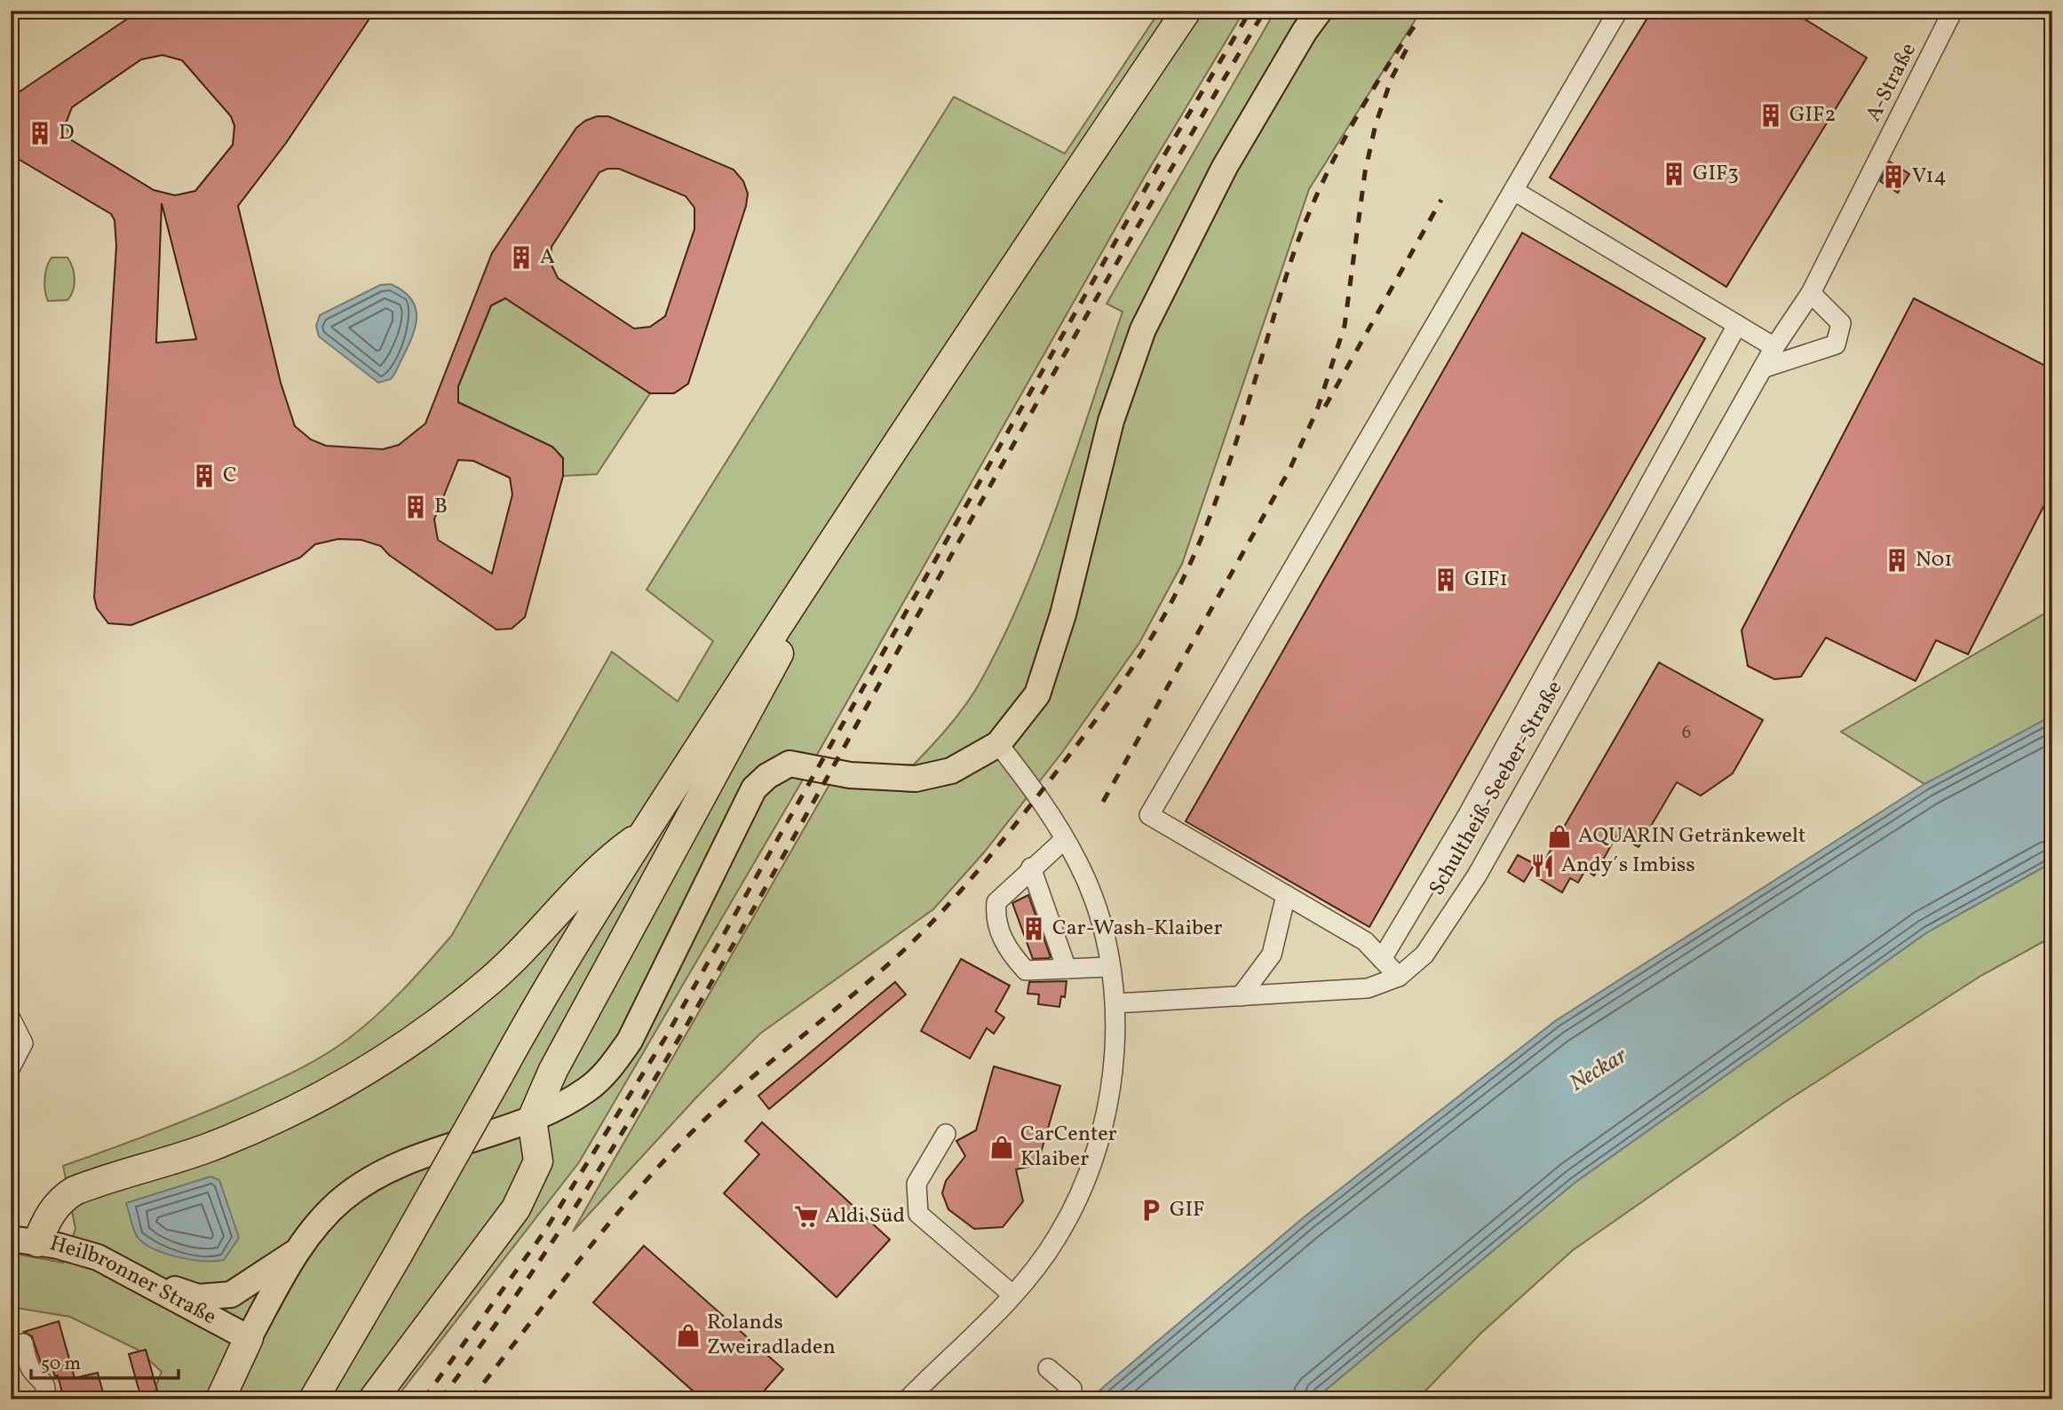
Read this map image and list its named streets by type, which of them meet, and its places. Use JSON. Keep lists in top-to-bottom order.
{
  "streets": {
    "main road": ["Heilbronner Straße"],
    "street": ["A-Straße", "Schultheiß-Seeber-Straße"]
  },
  "crossings": [
    ["A-Straße", "Schultheiß-Seeber-Straße"]
  ],
  "water": ["Neckar"],
  "places": {
    "building": [
      "GIF2",
      "D",
      "GIF3",
      "V14",
      "A",
      "C",
      "B",
      "N01",
      "GIF1",
      "Car-Wash-Klaiber"
    ],
    "shop": ["AQUARIN Getränkewelt", "CarCenter Klaiber", "Rolands Zweiradladen"],
    "restaurant": ["Andy´s Imbiss"],
    "parking": ["GIF"],
    "supermarket": ["Aldi Süd"]
  },
  "house_numbers": ["6"],
  "scale_bar": "50 m"
}
